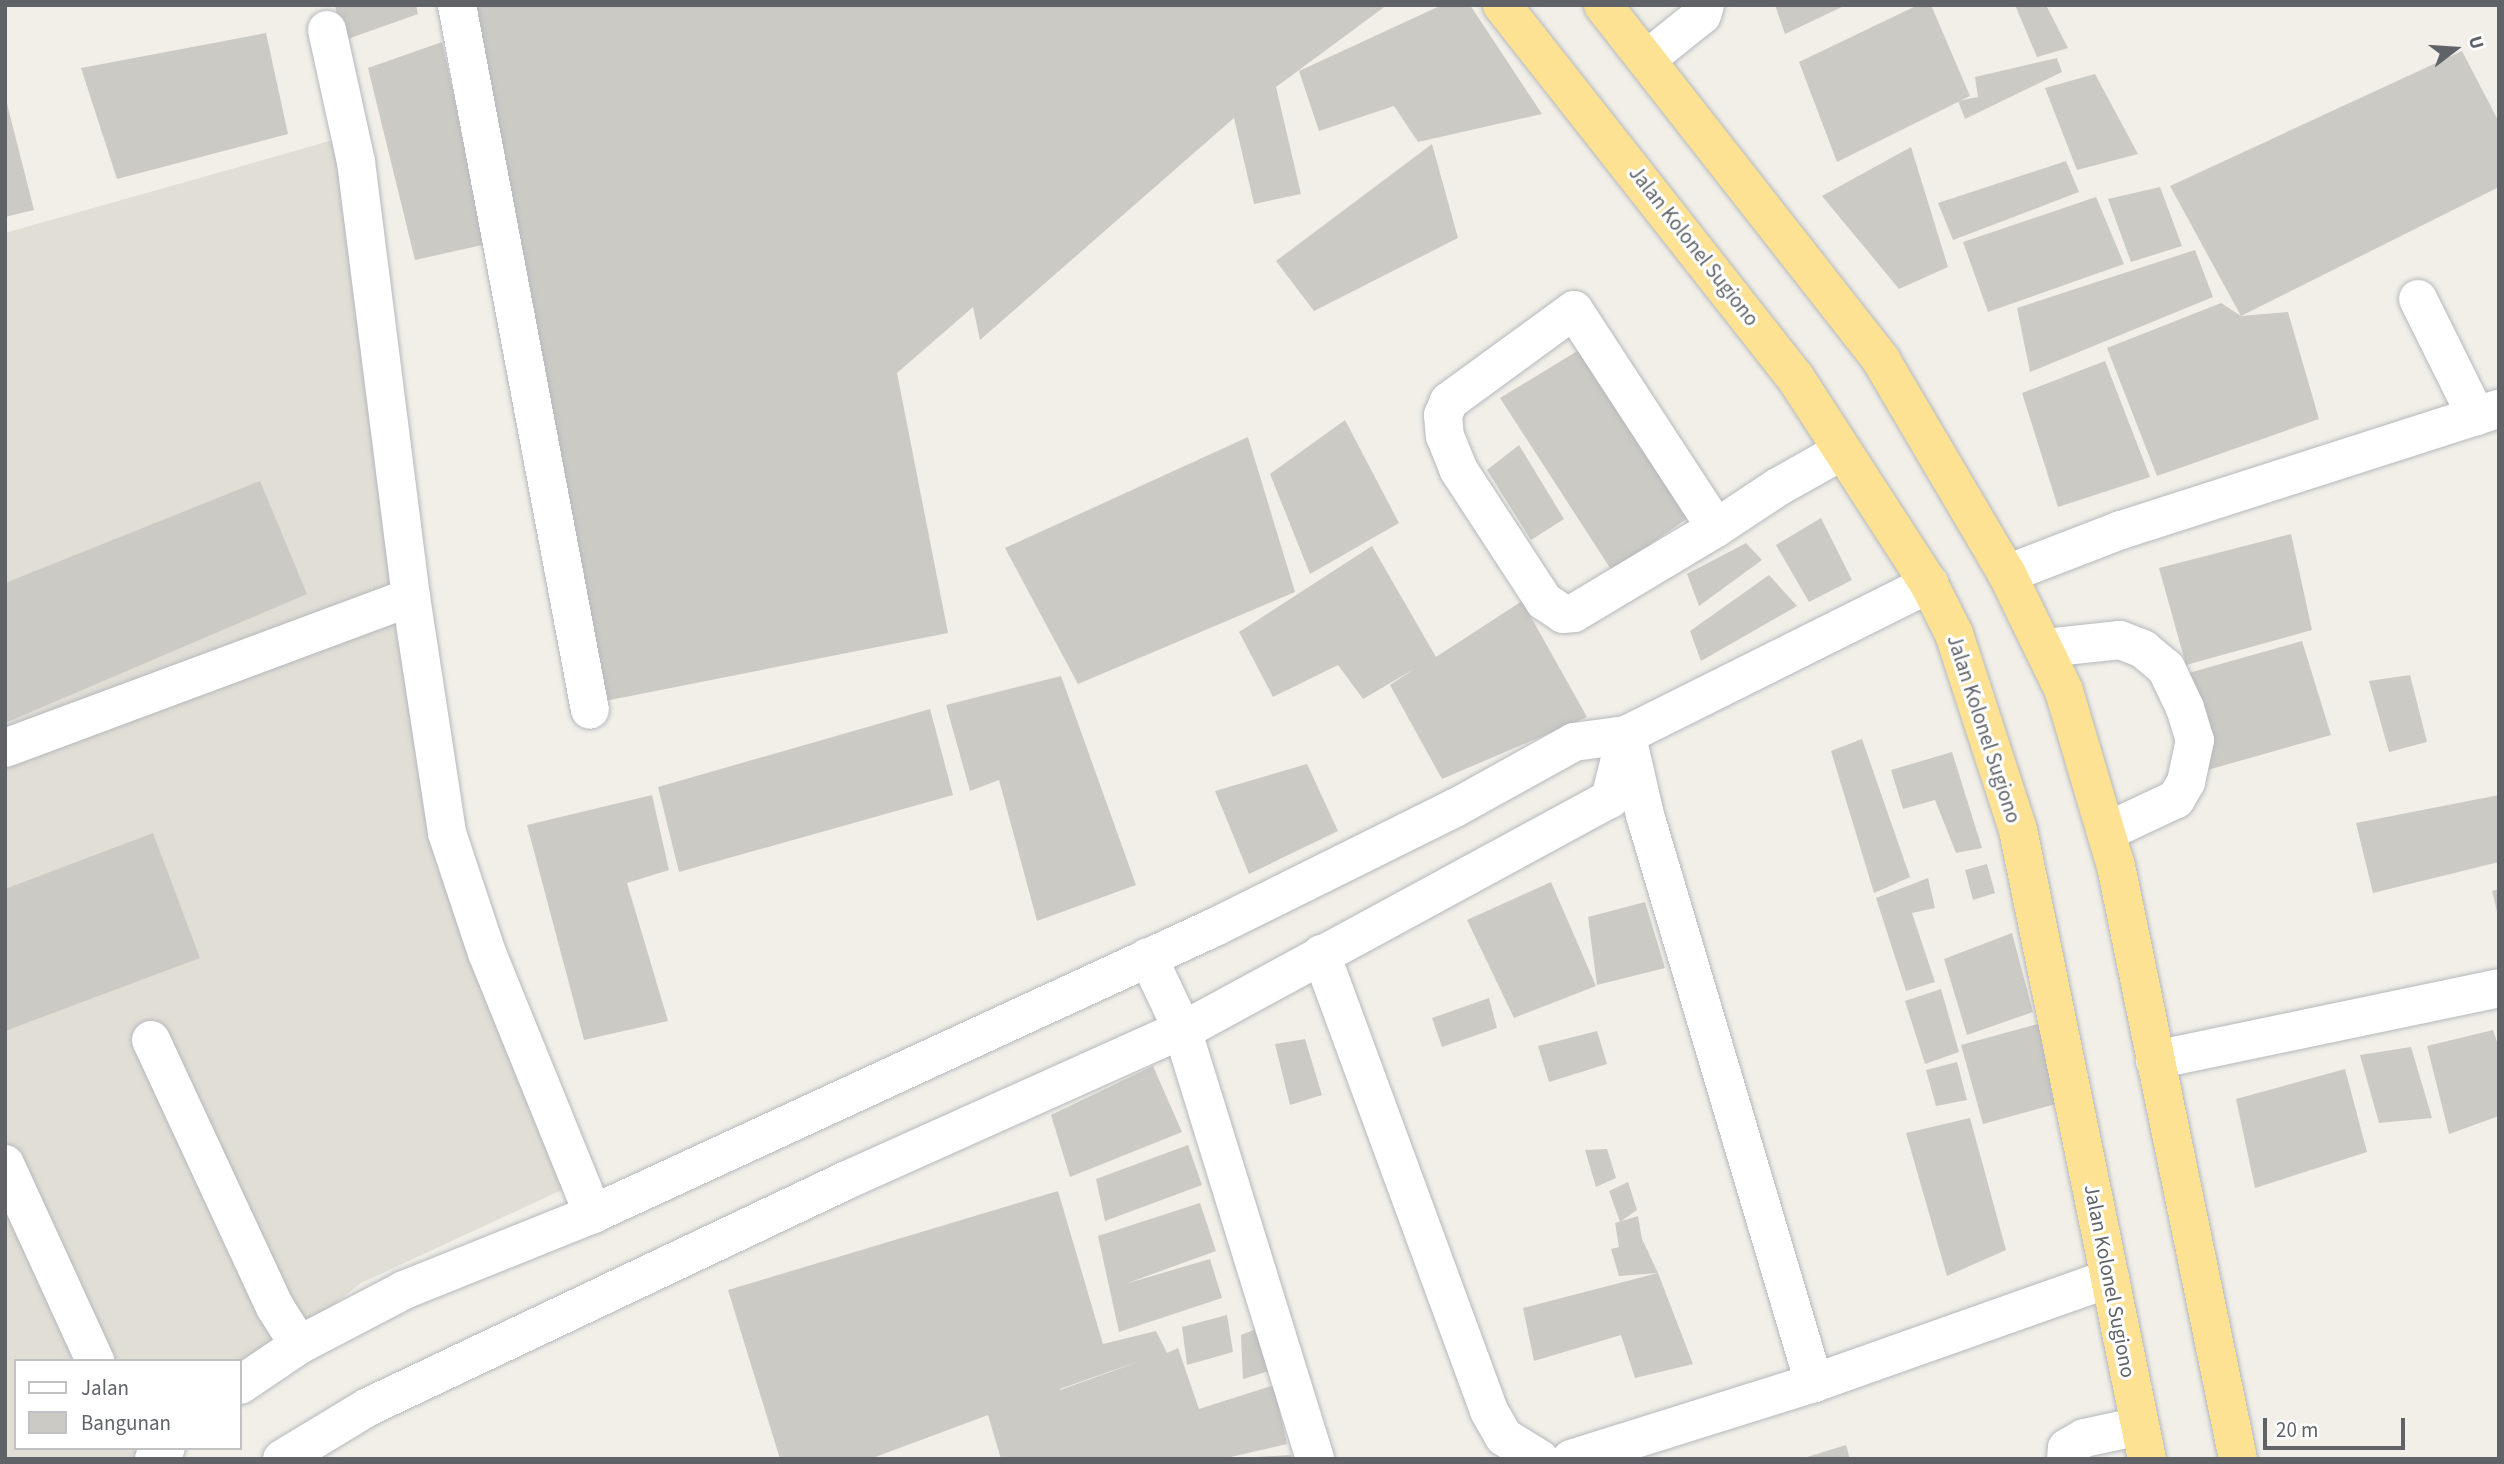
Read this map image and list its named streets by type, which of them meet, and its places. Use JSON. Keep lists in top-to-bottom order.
{
  "streets": {
    "highway": ["Jalan Kolonel Sugiono"]
  },
  "legend": ["Jalan", "Bangunan"],
  "scale_bar": "20 m",
  "north": "right"
}
